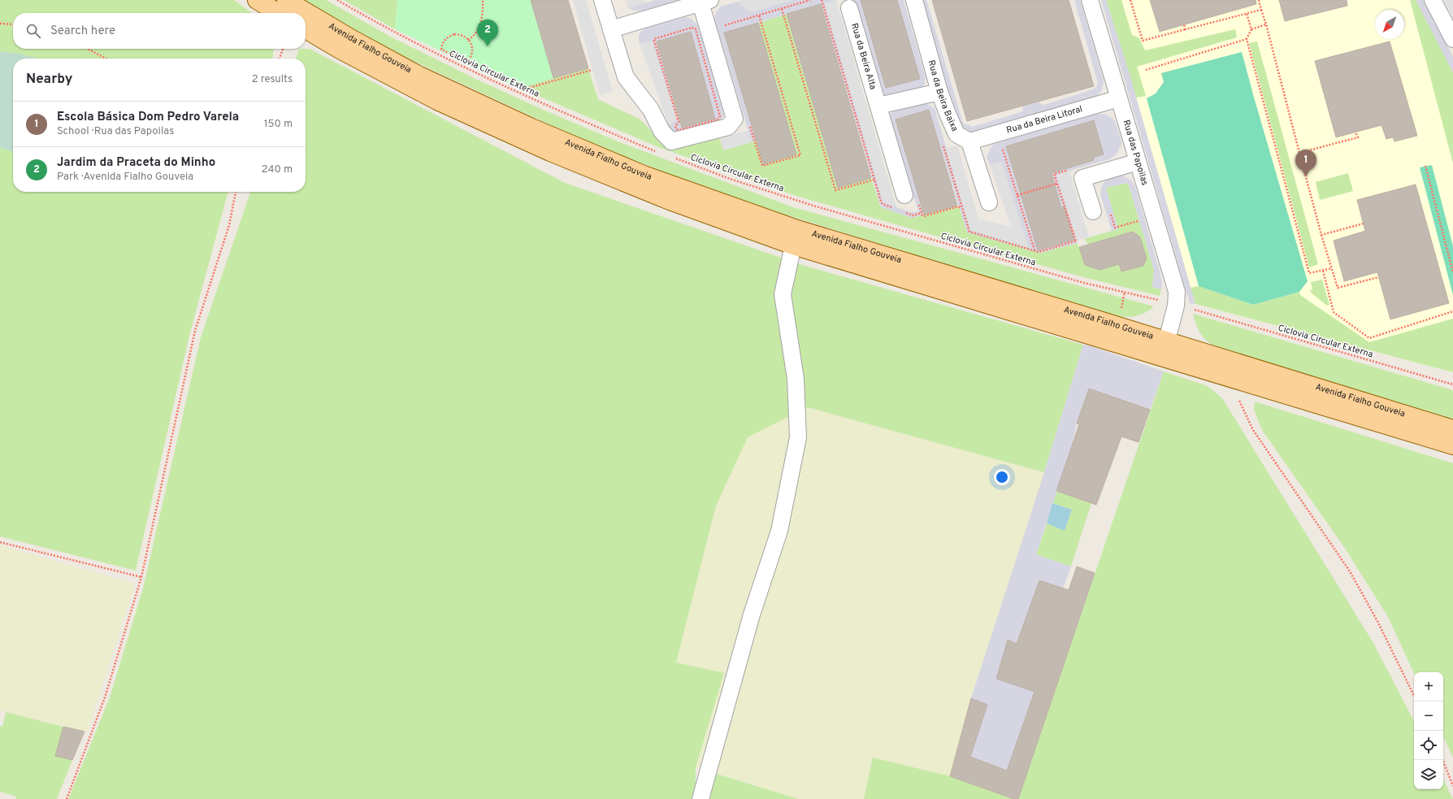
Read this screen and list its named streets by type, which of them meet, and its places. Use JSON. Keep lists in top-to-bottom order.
{
  "streets": {
    "main road": ["Avenida Fialho Gouveia"],
    "street": [
      "Rua da Beira Alta",
      "Rua da Beira Baixa",
      "Rua da Beira Litoral",
      "Rua das Papoilas"
    ],
    "path": ["Ciclovia Circular Externa"]
  },
  "crossings": [
    ["Avenida Fialho Gouveia", "Rua das Papoilas"],
    ["Rua da Beira Baixa", "Rua da Beira Litoral"],
    ["Rua da Beira Litoral", "Rua das Papoilas"]
  ],
  "north": "bottom left",
  "page": {
    "search": "Search here",
    "pins": ["2", "1"],
    "heading": ["Nearby", "2 results"],
    "list": [
      {
        "mark": "1",
        "name": "Escola Básica Dom Pedro Varela",
        "note": "School · Rua das Papoilas",
        "value": "150 m"
      },
      {
        "mark": "2",
        "name": "Jardim da Praceta do Minho",
        "note": "Park · Avenida Fialho Gouveia",
        "value": "240 m"
      }
    ],
    "map_buttons": ["+", "−"]
  }
}
